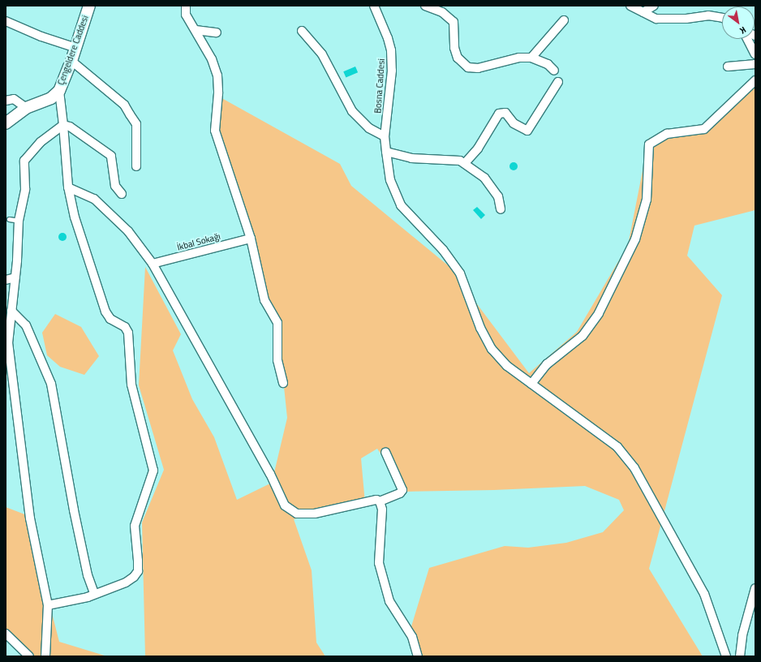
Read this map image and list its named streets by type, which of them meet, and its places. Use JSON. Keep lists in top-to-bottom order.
{
  "streets": {
    "main road": ["Çengeldere Caddesi"],
    "street": ["Bosna Caddesi", "İkbal Sokağı"]
  },
  "north": "bottom right"
}
